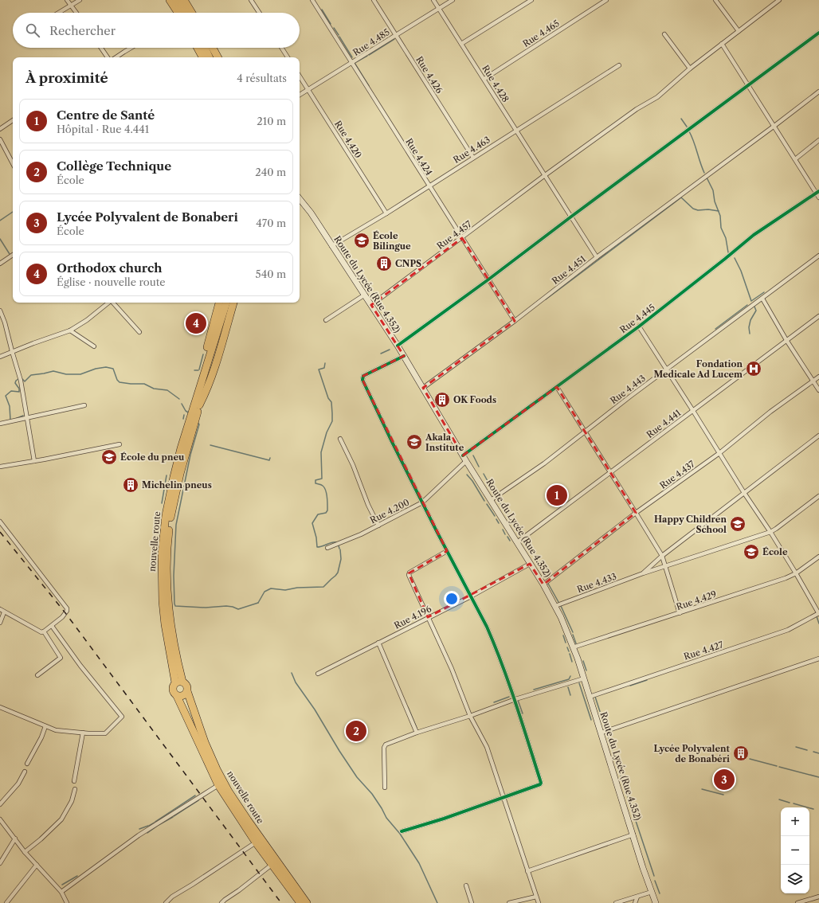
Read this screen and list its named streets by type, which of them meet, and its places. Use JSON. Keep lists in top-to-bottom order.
{
  "streets": {
    "highway": ["nouvelle route"],
    "main road": ["Route du Lycée (Rue 4.352)"],
    "street": [
      "Rue 4.465",
      "Rue 4.485",
      "Rue 4.426",
      "Rue 4.428",
      "Rue 4.420",
      "Rue 4.463",
      "Rue 4.424",
      "Rue 4.457",
      "Rue 4.451",
      "Rue 4.445",
      "Rue 4.443",
      "Rue 4.441",
      "Rue 4.437",
      "Rue 4.200",
      "Rue 4.433",
      "Rue 4.429",
      "Rue 4.196",
      "Rue 4.427"
    ]
  },
  "crossings": [
    ["Rue 4.465", "Rue 4.428"],
    ["Rue 4.485", "Rue 4.426"],
    ["Rue 4.485", "Rue 4.428"],
    ["Rue 4.485", "Rue 4.420"],
    ["Rue 4.485", "Rue 4.424"],
    ["Rue 4.426", "Rue 4.463"],
    ["Rue 4.428", "Rue 4.463"],
    ["Rue 4.428", "Rue 4.457"],
    ["Rue 4.428", "Rue 4.451"],
    ["Rue 4.420", "Rue 4.463"],
    ["Rue 4.463", "Rue 4.424"],
    ["Rue 4.463", "Route du Lycée (Rue 4.352)"],
    ["Rue 4.424", "Rue 4.457"],
    ["Rue 4.424", "Rue 4.451"],
    ["Rue 4.457", "Route du Lycée (Rue 4.352)"],
    ["Rue 4.451", "Route du Lycée (Rue 4.352)"],
    ["Route du Lycée (Rue 4.352)", "Rue 4.445"],
    ["Route du Lycée (Rue 4.352)", "Rue 4.443"],
    ["Route du Lycée (Rue 4.352)", "Rue 4.441"],
    ["Route du Lycée (Rue 4.352)", "Rue 4.437"],
    ["Route du Lycée (Rue 4.352)", "Rue 4.200"],
    ["Route du Lycée (Rue 4.352)", "Rue 4.433"],
    ["Route du Lycée (Rue 4.352)", "Rue 4.429"],
    ["Route du Lycée (Rue 4.352)", "Rue 4.196"],
    ["Route du Lycée (Rue 4.352)", "Rue 4.427"]
  ],
  "places": {
    "school or university": [
      "École Bilingue",
      "Akala Institute",
      "École du pneu",
      "Happy Children School",
      "École"
    ],
    "building": [
      "CNPS",
      "OK Foods",
      "Michelin pneus",
      "Lycée Polyvalent de Bonabéri"
    ],
    "hospital": ["Fondation Medicale Ad Lucem"]
  },
  "page": {
    "search": "Rechercher",
    "heading": ["À proximité", "4 résultats"],
    "list": [
      {
        "mark": "1",
        "name": "Centre de Santé",
        "note": "Hôpital · Rue 4.441",
        "value": "210 m"
      },
      {
        "mark": "2",
        "name": "Collège Technique",
        "note": "École",
        "value": "240 m"
      },
      {
        "mark": "3",
        "name": "Lycée Polyvalent de Bonaberi",
        "note": "École",
        "value": "470 m"
      },
      {
        "mark": "4",
        "name": "Orthodox church",
        "note": "Église · nouvelle route",
        "value": "540 m"
      }
    ],
    "pins": [
      "4",
      "1",
      "2",
      "3"
    ],
    "map_buttons": ["+", "−"]
  }
}
